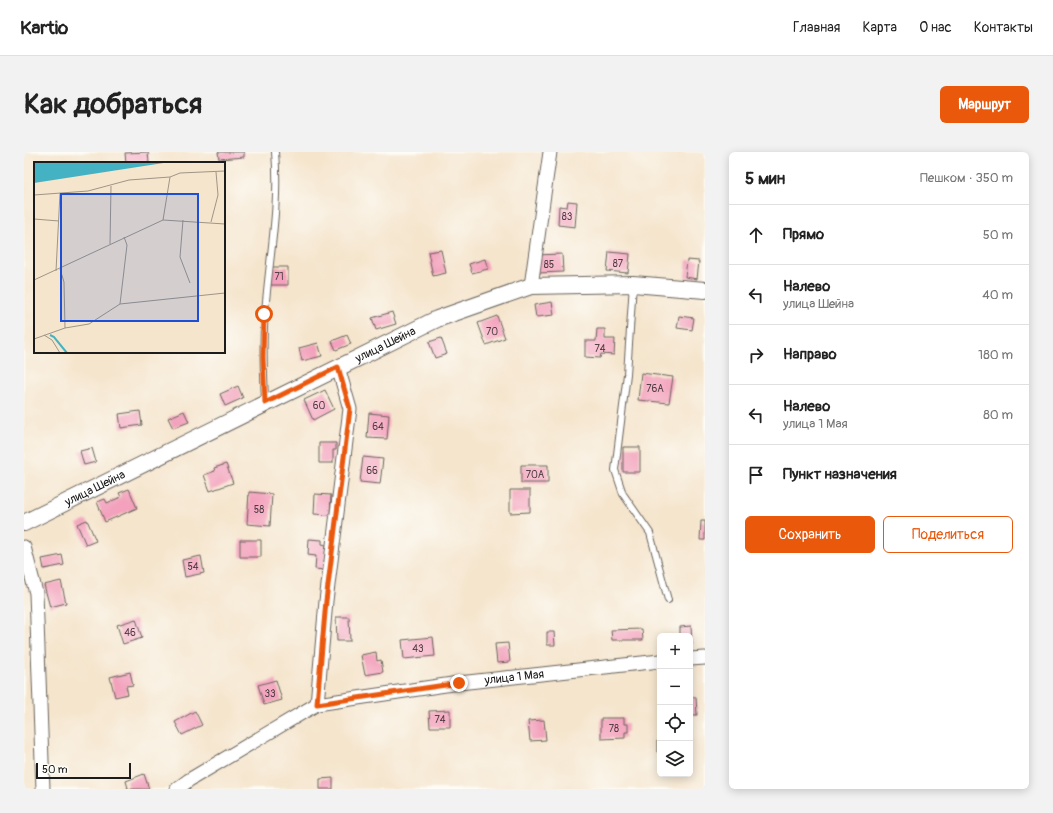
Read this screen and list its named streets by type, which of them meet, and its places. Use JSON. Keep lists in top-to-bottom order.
{
  "streets": {
    "street": ["улица Шейна", "улица 1 Мая"]
  },
  "house_numbers": [
    "83",
    "87",
    "85",
    "71",
    "70",
    "74",
    "76А",
    "60",
    "64",
    "66",
    "70А",
    "58",
    "54",
    "46",
    "43",
    "33",
    "74",
    "78"
  ],
  "scale_bar": "50 m",
  "page": {
    "header": "Kartio",
    "nav": [
      "Главная",
      "Карта",
      "О нас",
      "Контакты"
    ],
    "buttons": [
      "Маршрут",
      ["Сохранить", "Поделиться"]
    ],
    "title": "Как добраться",
    "heading": ["5 мин", "Пешком · 350 m"],
    "list": [
      ["Прямо", "50 m"],
      ["Налево", "улица Шейна", "40 m"],
      ["Направо", "180 m"],
      ["Налево", "улица 1 Мая", "80 m"],
      "Пункт назначения"
    ],
    "map_buttons": ["+", "−"],
    "scale": "50 m"
  }
}
